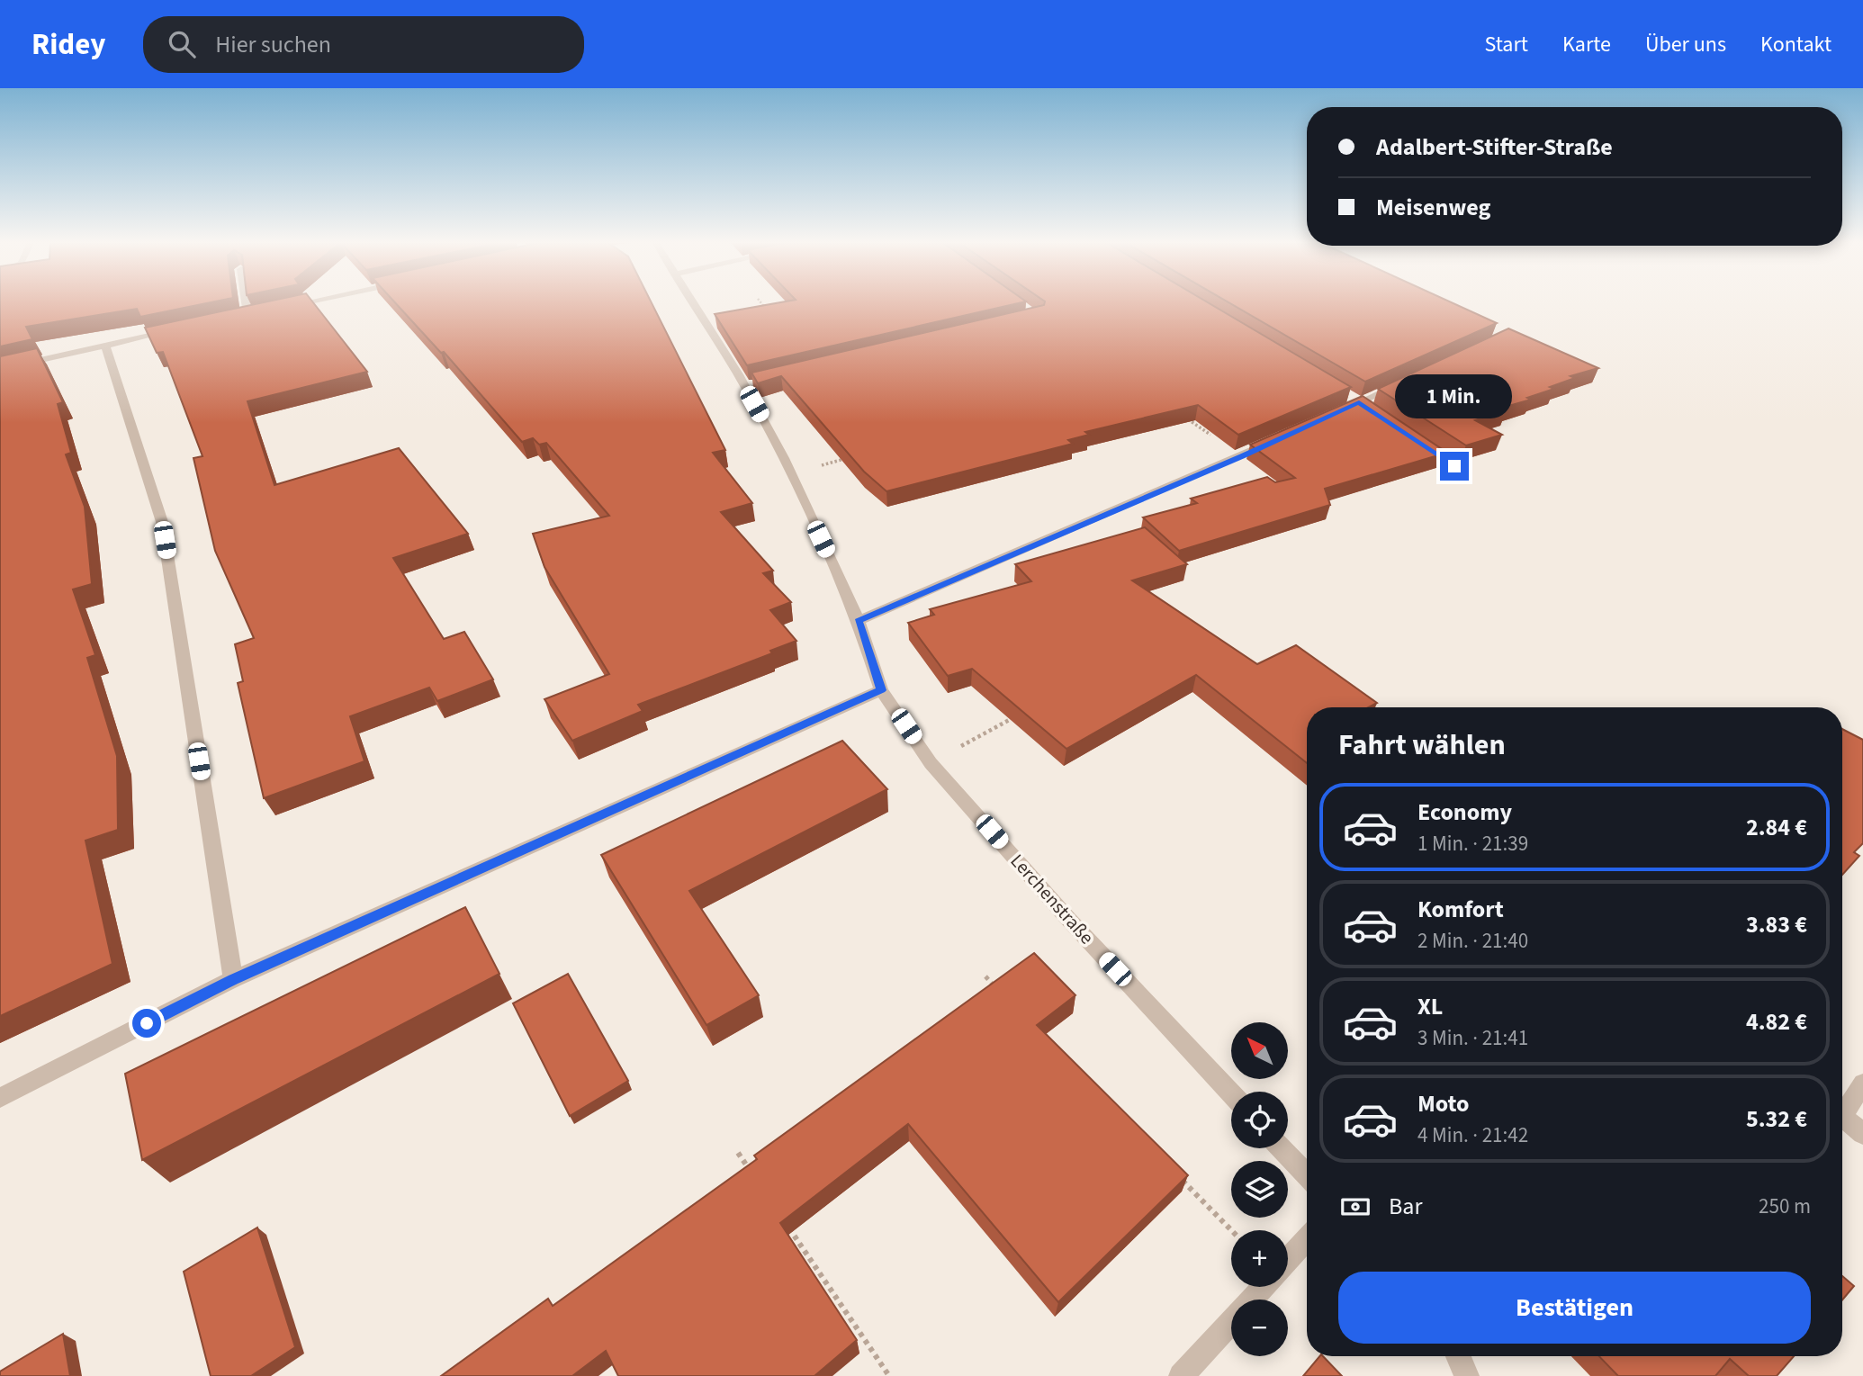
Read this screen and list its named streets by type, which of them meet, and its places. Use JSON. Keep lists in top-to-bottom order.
{
  "streets": {
    "street": ["Lerchenstraße"]
  },
  "north": "top left",
  "page": {
    "header": "Ridey",
    "search": "Hier suchen",
    "nav": [
      "Start",
      "Karte",
      "Über uns",
      "Kontakt"
    ],
    "banner": ["Adalbert-Stifter-Straße", "Meisenweg"],
    "bubble": "1 Min.",
    "heading": "Fahrt wählen",
    "list": [
      {
        "name": "Economy",
        "note": "1 Min. · 21:39",
        "value": "2.84 €"
      },
      {
        "name": "Komfort",
        "note": "2 Min. · 21:40",
        "value": "3.83 €"
      },
      {
        "name": "XL",
        "note": "3 Min. · 21:41",
        "value": "4.82 €"
      },
      {
        "name": "Moto",
        "note": "4 Min. · 21:42",
        "value": "5.32 €"
      }
    ],
    "map_buttons": ["+", "−"],
    "pay": ["Bar", "250 m"],
    "buttons": "Bestätigen"
  }
}
